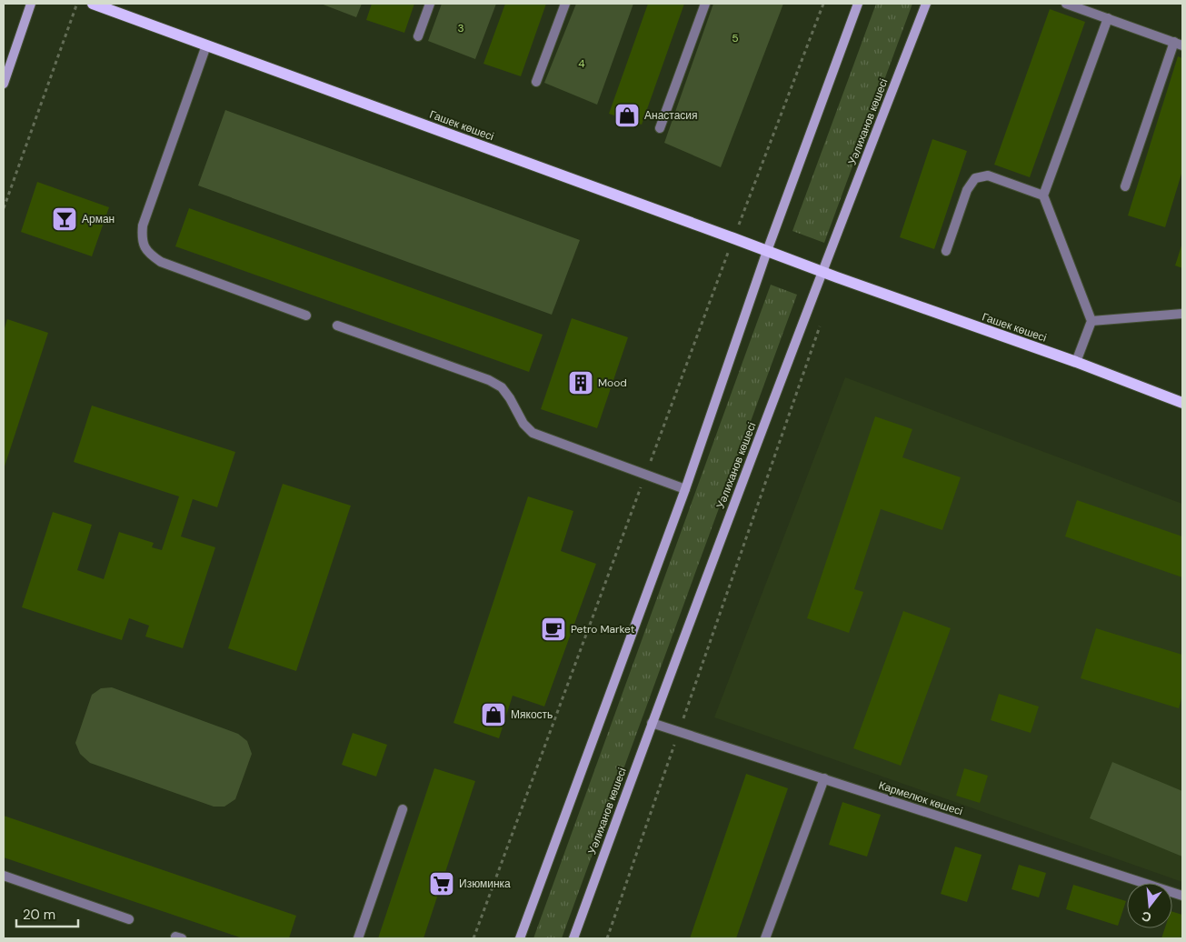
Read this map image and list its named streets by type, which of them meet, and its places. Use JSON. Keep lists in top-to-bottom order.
{
  "streets": {
    "main road": ["Уәлиханов көшесі", "Гашек көшесі"],
    "lane": ["Кармелюк көшесі"]
  },
  "crossings": [
    ["Уәлиханов көшесі", "Гашек көшесі"],
    ["Уәлиханов көшесі", "Кармелюк көшесі"]
  ],
  "parks": ["3", "5", "4"],
  "places": {
    "shop": ["Анастасия", "Мякость"],
    "bar": ["Арман"],
    "building": ["Mood"],
    "cafe": ["Petro Market"],
    "supermarket": ["Изюминка"]
  },
  "scale_bar": "20 m",
  "north": "bottom"
}
